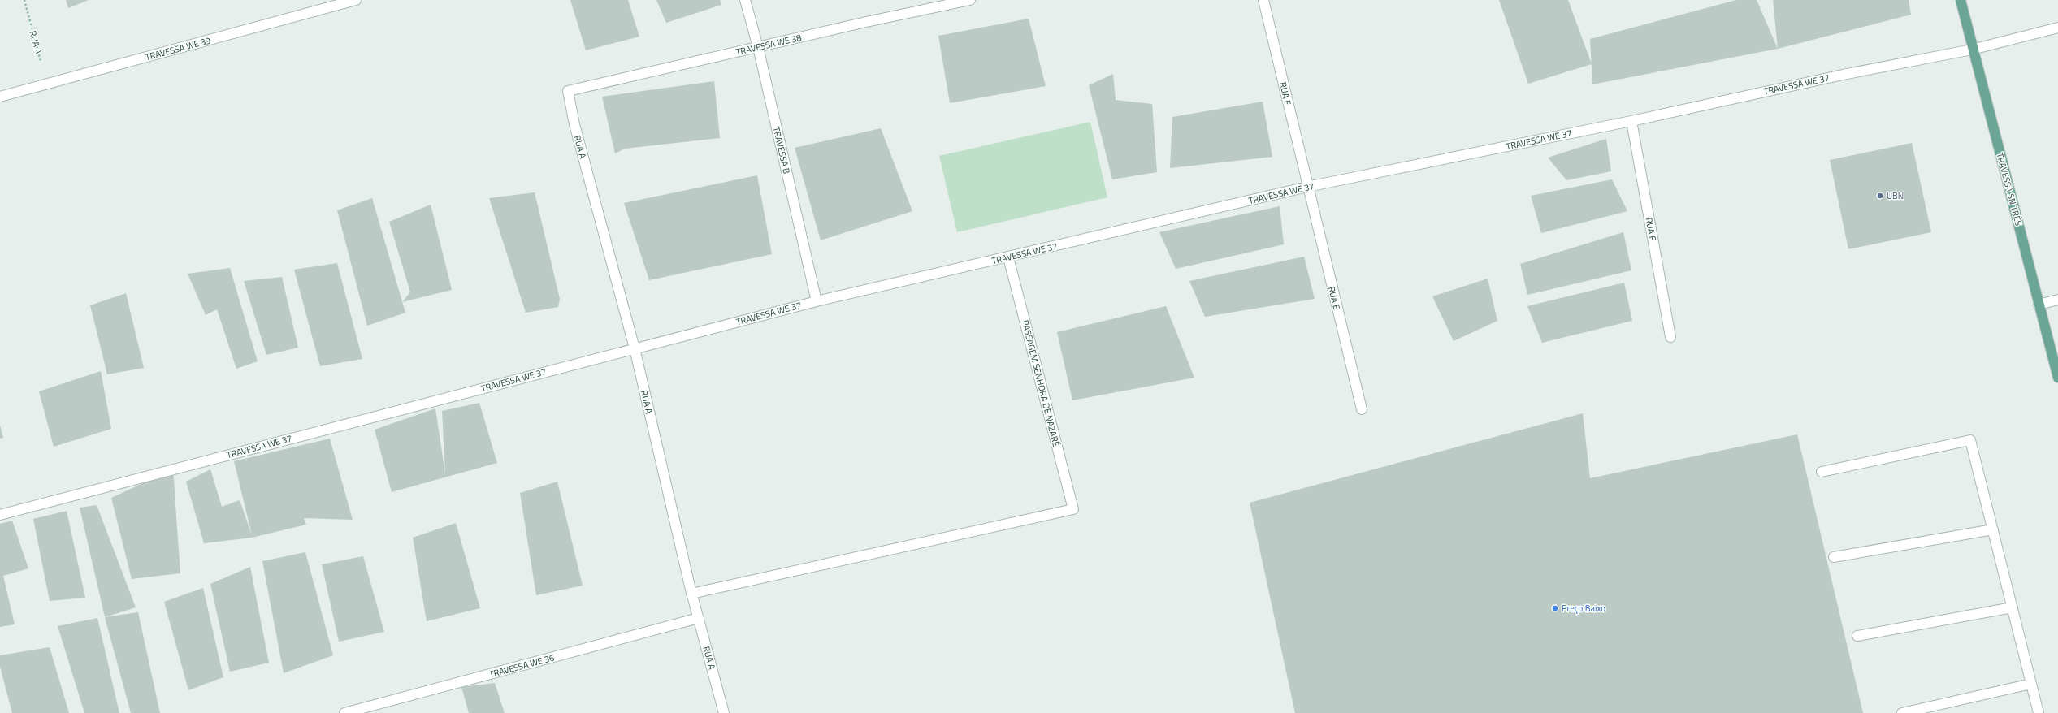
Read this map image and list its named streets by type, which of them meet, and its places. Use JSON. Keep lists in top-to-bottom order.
{
  "streets": {
    "main road": ["TRAVESSA SN TRÊS"],
    "street": [
      "RUA A",
      "TRAVESSA WE 38",
      "TRAVESSA WE 39",
      "TRAVESSA WE 37",
      "RUA F",
      "TRAVESSA B",
      "RUA E",
      "PASSAGEM SENHORA DE NAZARÉ",
      "TRAVESSA WE 36"
    ]
  },
  "crossings": [
    ["RUA A", "TRAVESSA WE 38"],
    ["RUA A", "TRAVESSA WE 39"],
    ["RUA A", "TRAVESSA WE 37"],
    ["RUA A", "PASSAGEM SENHORA DE NAZARÉ"],
    ["RUA A", "TRAVESSA WE 36"],
    ["TRAVESSA WE 38", "TRAVESSA B"],
    ["TRAVESSA WE 37", "RUA F"],
    ["TRAVESSA WE 37", "TRAVESSA B"],
    ["TRAVESSA WE 37", "TRAVESSA SN TRÊS"],
    ["TRAVESSA WE 37", "RUA E"],
    ["TRAVESSA WE 37", "PASSAGEM SENHORA DE NAZARÉ"],
    ["RUA F", "RUA E"]
  ],
  "places": ["UBN", "Preço Baixo"]
}
